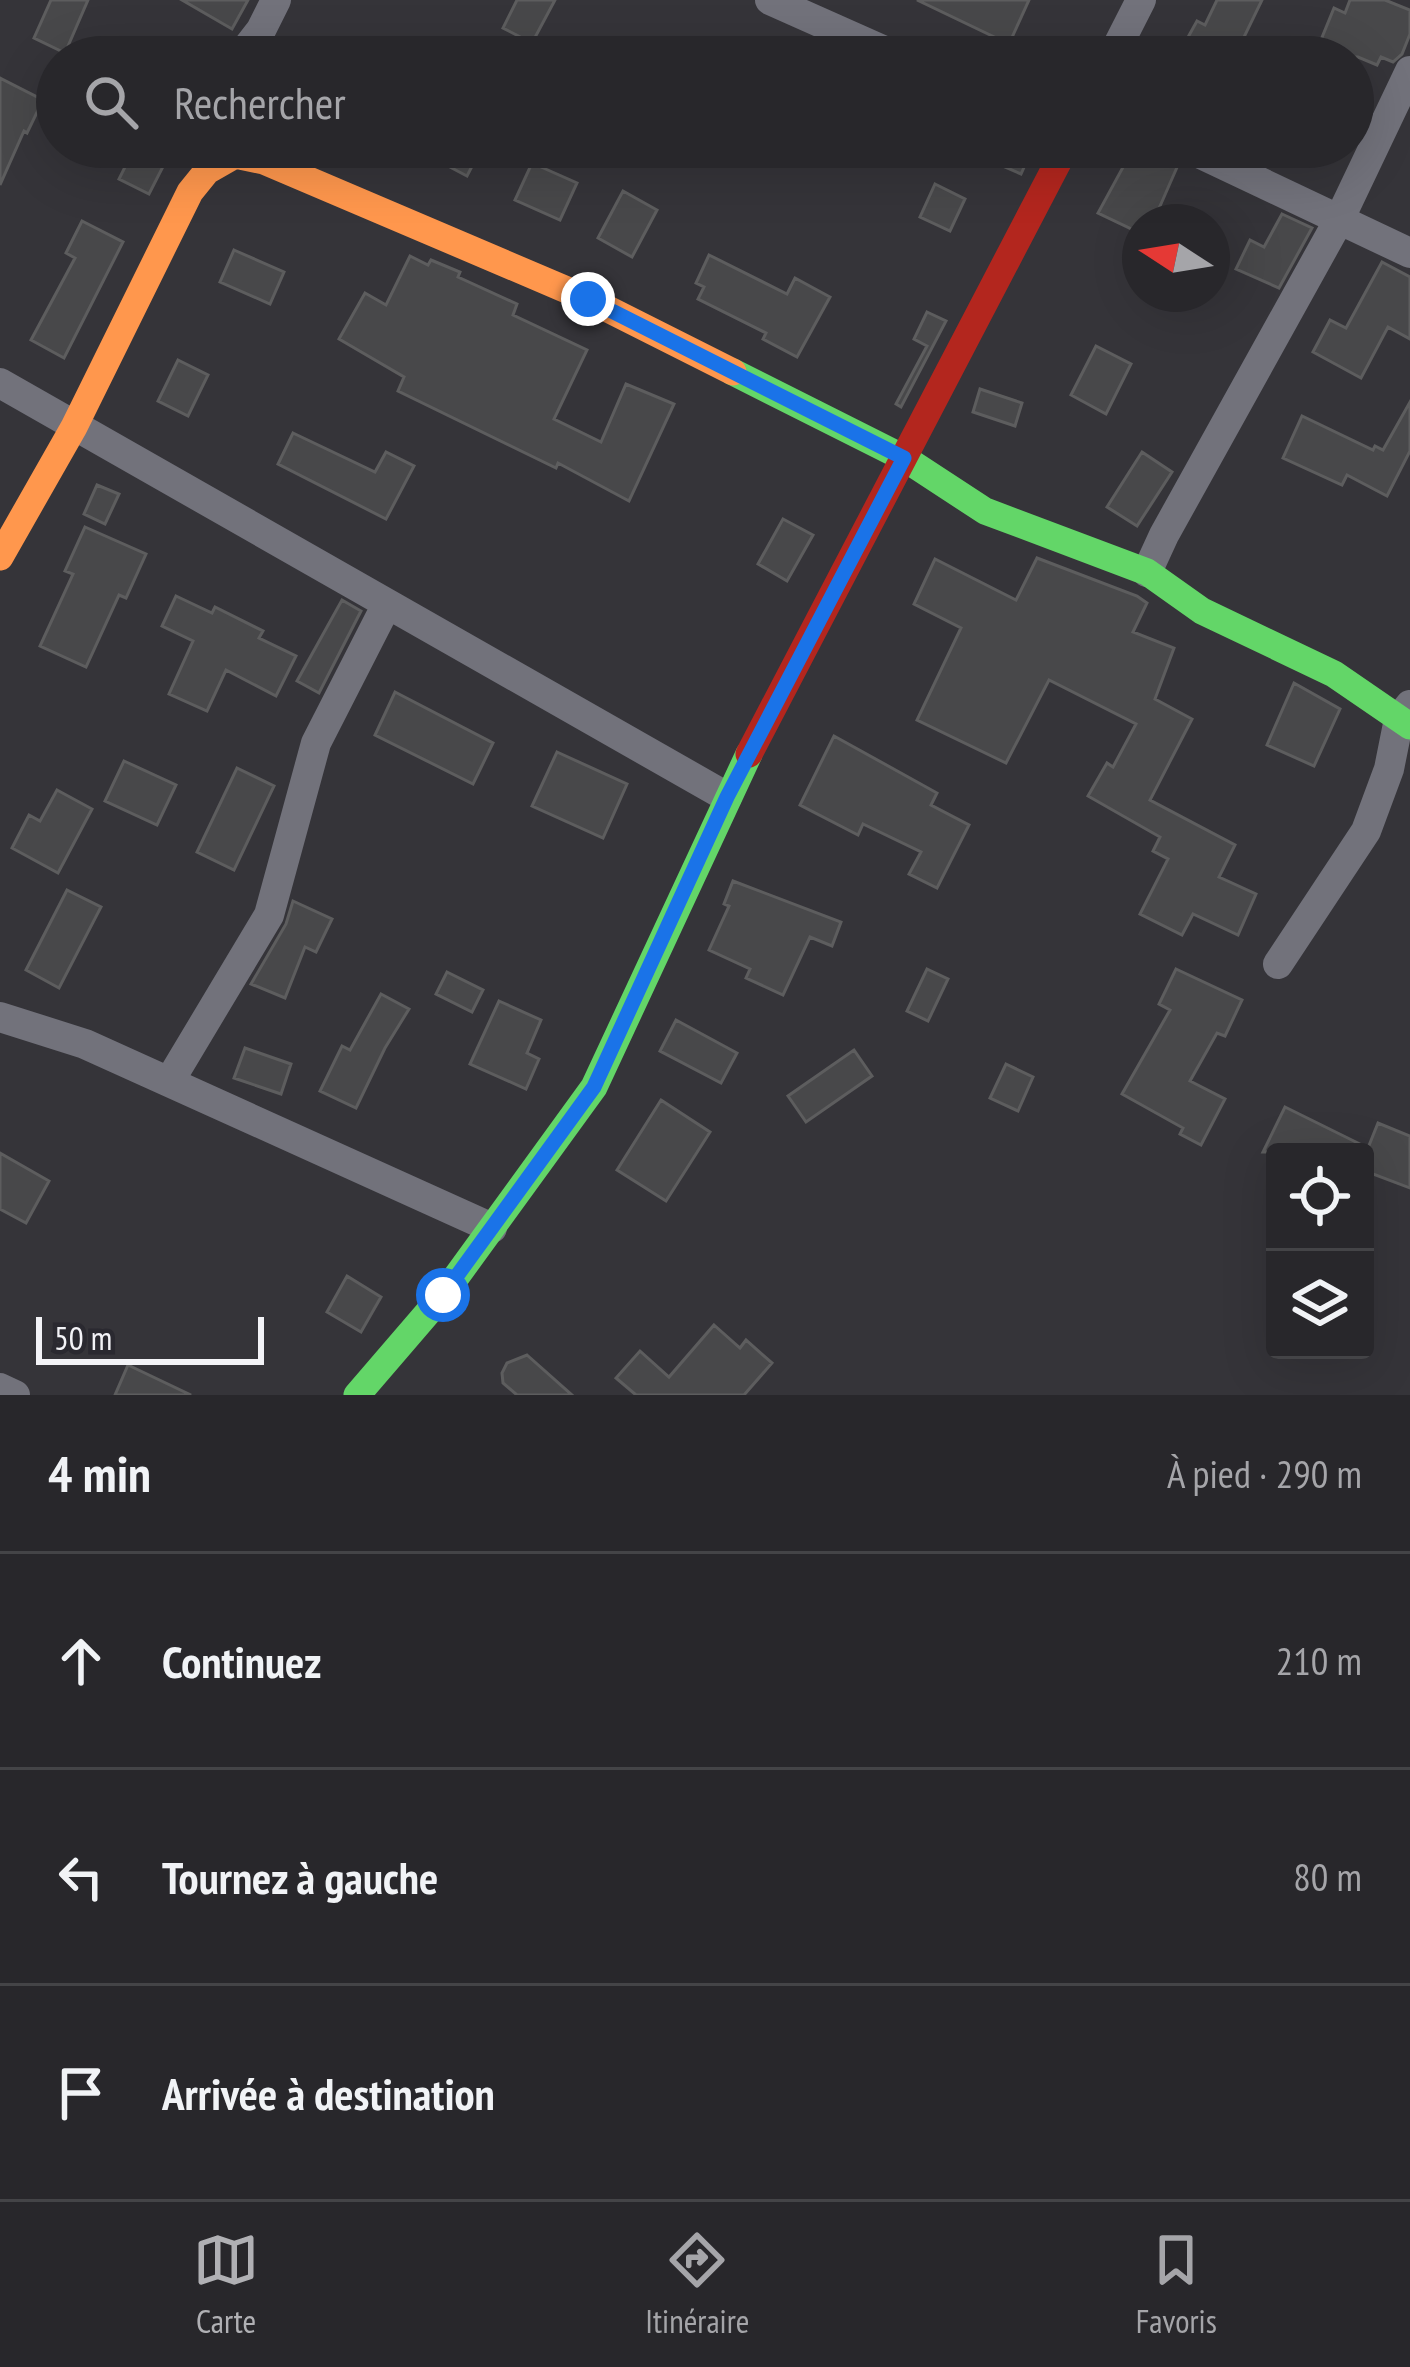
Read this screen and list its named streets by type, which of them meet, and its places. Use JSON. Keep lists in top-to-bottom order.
{
  "scale_bar": "50 m",
  "north": "left",
  "page": {
    "search": "Rechercher",
    "scale": "50 m",
    "heading": ["4 min", "À pied · 290 m"],
    "list": [
      ["Continuez", "210 m"],
      ["Tournez à gauche", "80 m"],
      "Arrivée à destination"
    ],
    "nav": ["Carte", "Itinéraire", "Favoris"]
  }
}
